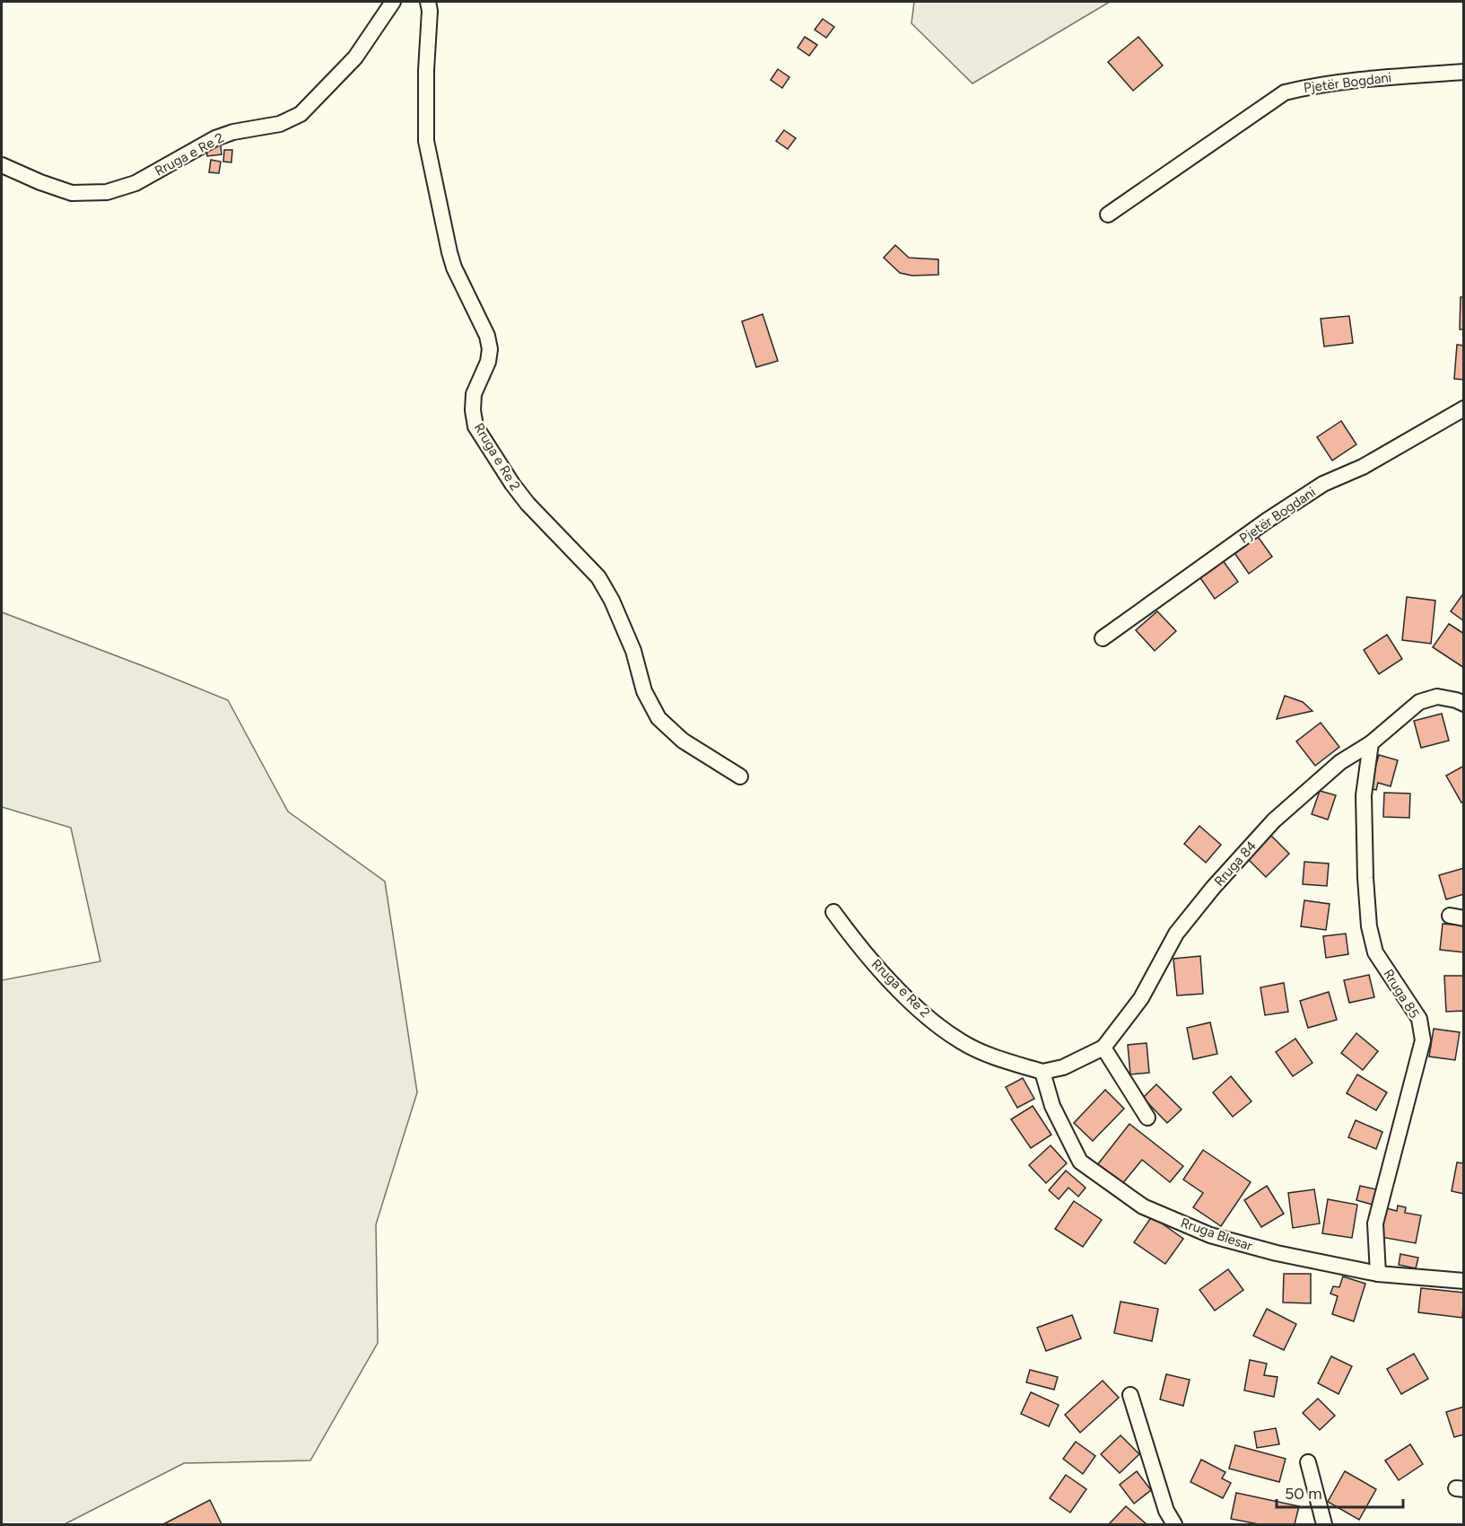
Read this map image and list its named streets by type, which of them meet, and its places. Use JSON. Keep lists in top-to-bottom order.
{
  "streets": {
    "street": [
      "Pjetër Bogdani",
      "Rruga e Re 2",
      "Rruga 84",
      "Rruga 85",
      "Rruga Blesar"
    ]
  },
  "crossings": [
    ["Rruga e Re 2", "Rruga 84"],
    ["Rruga e Re 2", "Rruga Blesar"],
    ["Rruga 84", "Rruga 85"],
    ["Rruga 84", "Rruga Blesar"],
    ["Rruga 85", "Rruga Blesar"]
  ],
  "scale_bar": "50 m"
}
